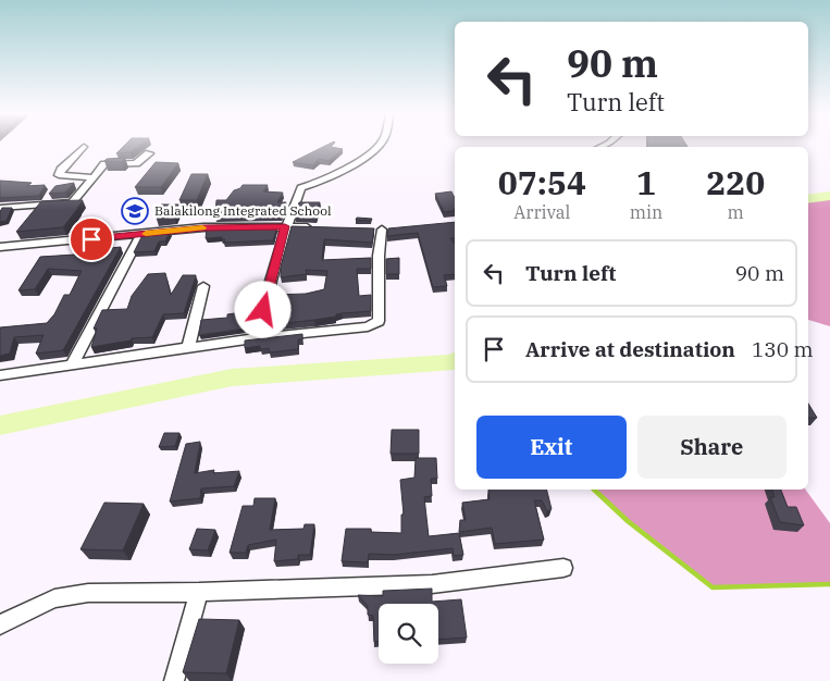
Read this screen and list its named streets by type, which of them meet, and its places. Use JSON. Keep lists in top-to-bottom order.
{
  "places": {
    "school or university": ["Balakilong Integrated School"]
  },
  "page": {
    "turn": ["90 m", "Turn left"],
    "eta": [
      "07:54",
      "Arrival",
      "1",
      "min",
      "220",
      "m"
    ],
    "list": [
      {
        "name": "Turn left",
        "value": "90 m"
      },
      {
        "name": "Arrive at destination",
        "value": "130 m"
      }
    ],
    "buttons": ["Exit", "Share"]
  }
}
